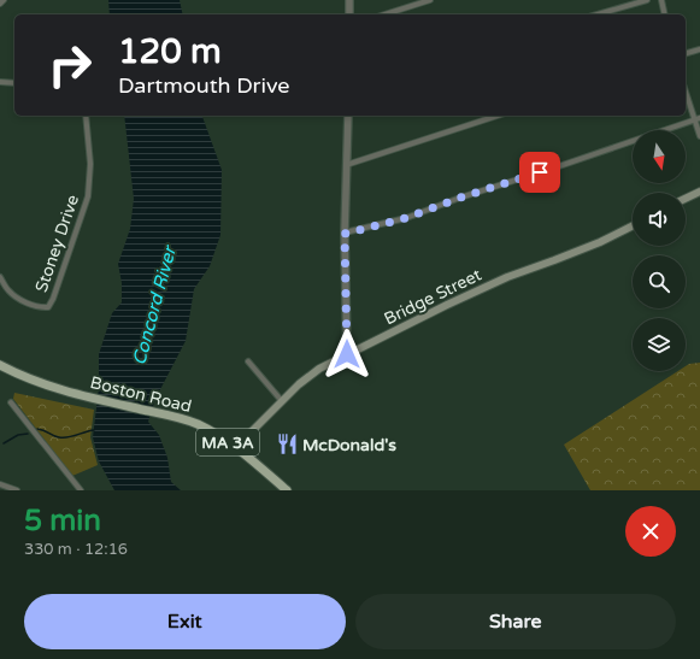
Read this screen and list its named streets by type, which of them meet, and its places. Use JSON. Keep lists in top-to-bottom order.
{
  "streets": {
    "main road": ["Bridge Street", "Boston Road", "MA 3A"],
    "street": ["Stoney Drive"]
  },
  "crossings": [
    ["Bridge Street", "Boston Road"]
  ],
  "water": ["Concord River"],
  "places": {
    "restaurant": ["McDonald's"]
  },
  "north": "bottom",
  "page": {
    "turn": ["120 m", "Dartmouth Drive"],
    "heading": ["5 min", "330 m · 12:16"],
    "buttons": ["Exit", "Share"]
  }
}
